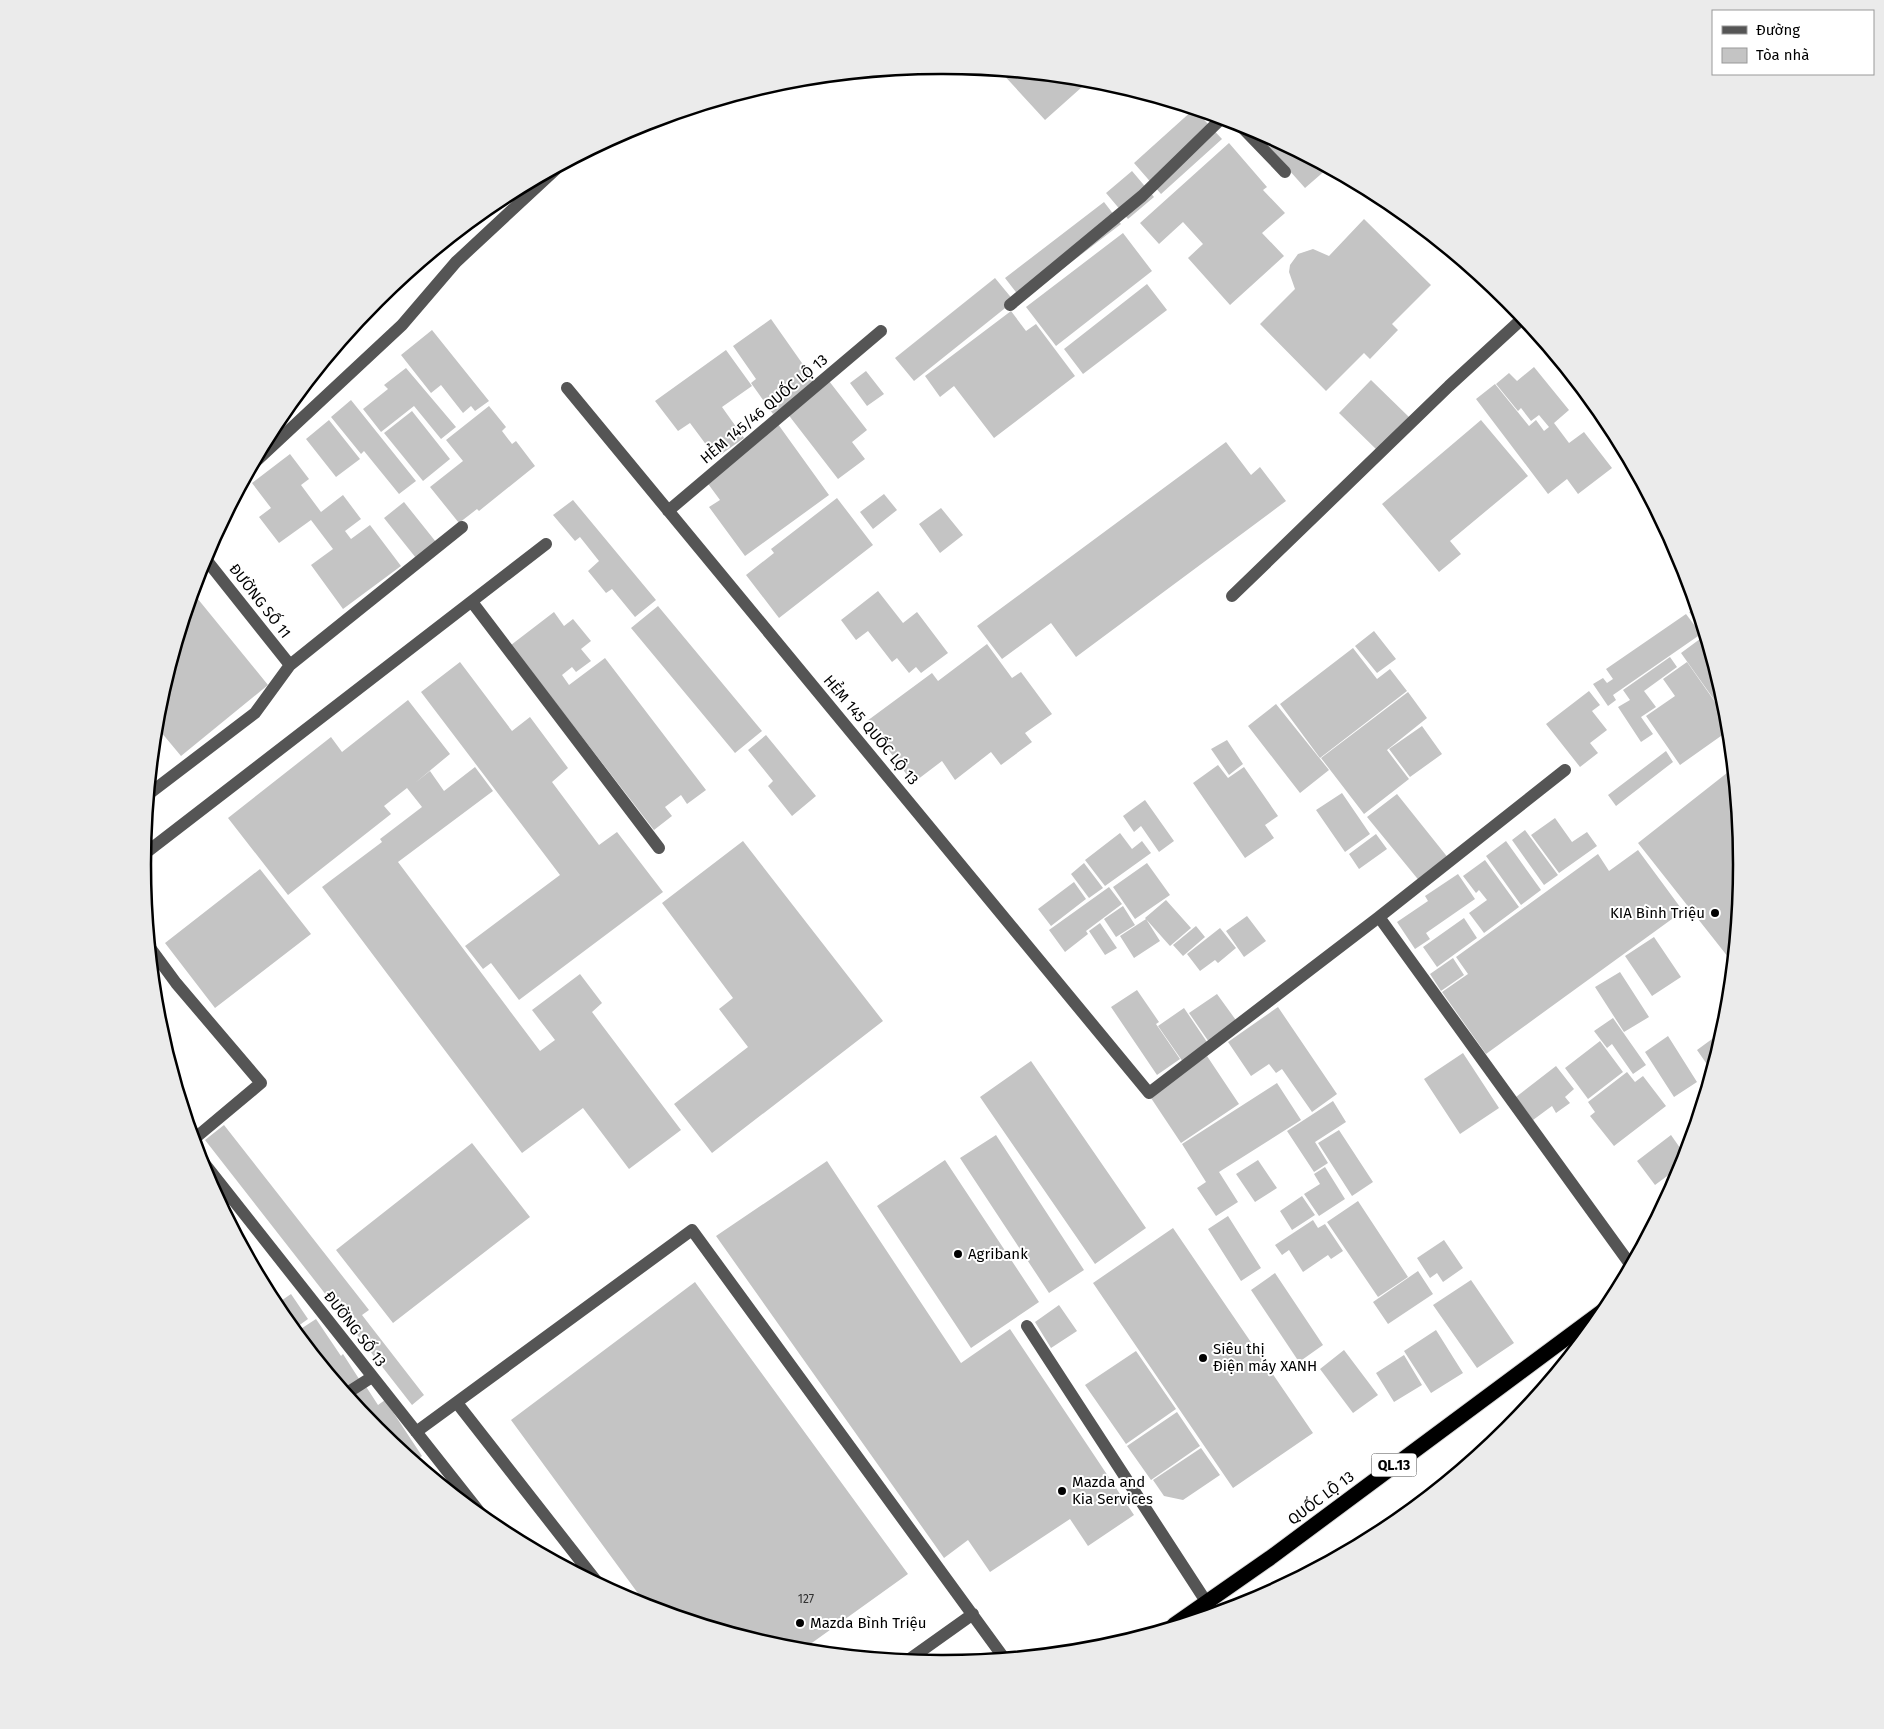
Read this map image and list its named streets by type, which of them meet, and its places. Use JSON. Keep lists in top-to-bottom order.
{
  "streets": {
    "highway": ["QL.13", "QUỐC LỘ 13"],
    "street": [
      "HẺM 145/46 QUỐC LỘ 13",
      "ĐƯỜNG SỐ 11",
      "HẺM 145 QUỐC LỘ 13",
      "ĐƯỜNG SỐ 13"
    ]
  },
  "crossings": [
    ["HẺM 145/46 QUỐC LỘ 13", "HẺM 145 QUỐC LỘ 13"]
  ],
  "places": [
    "KIA Bình Triệu",
    "Agribank",
    "Siêu thị Điện máy XANH",
    "Mazda and Kia Services",
    "Mazda Bình Triệu"
  ],
  "house_numbers": ["127"],
  "legend": ["Đường", "Tòa nhà"]
}
